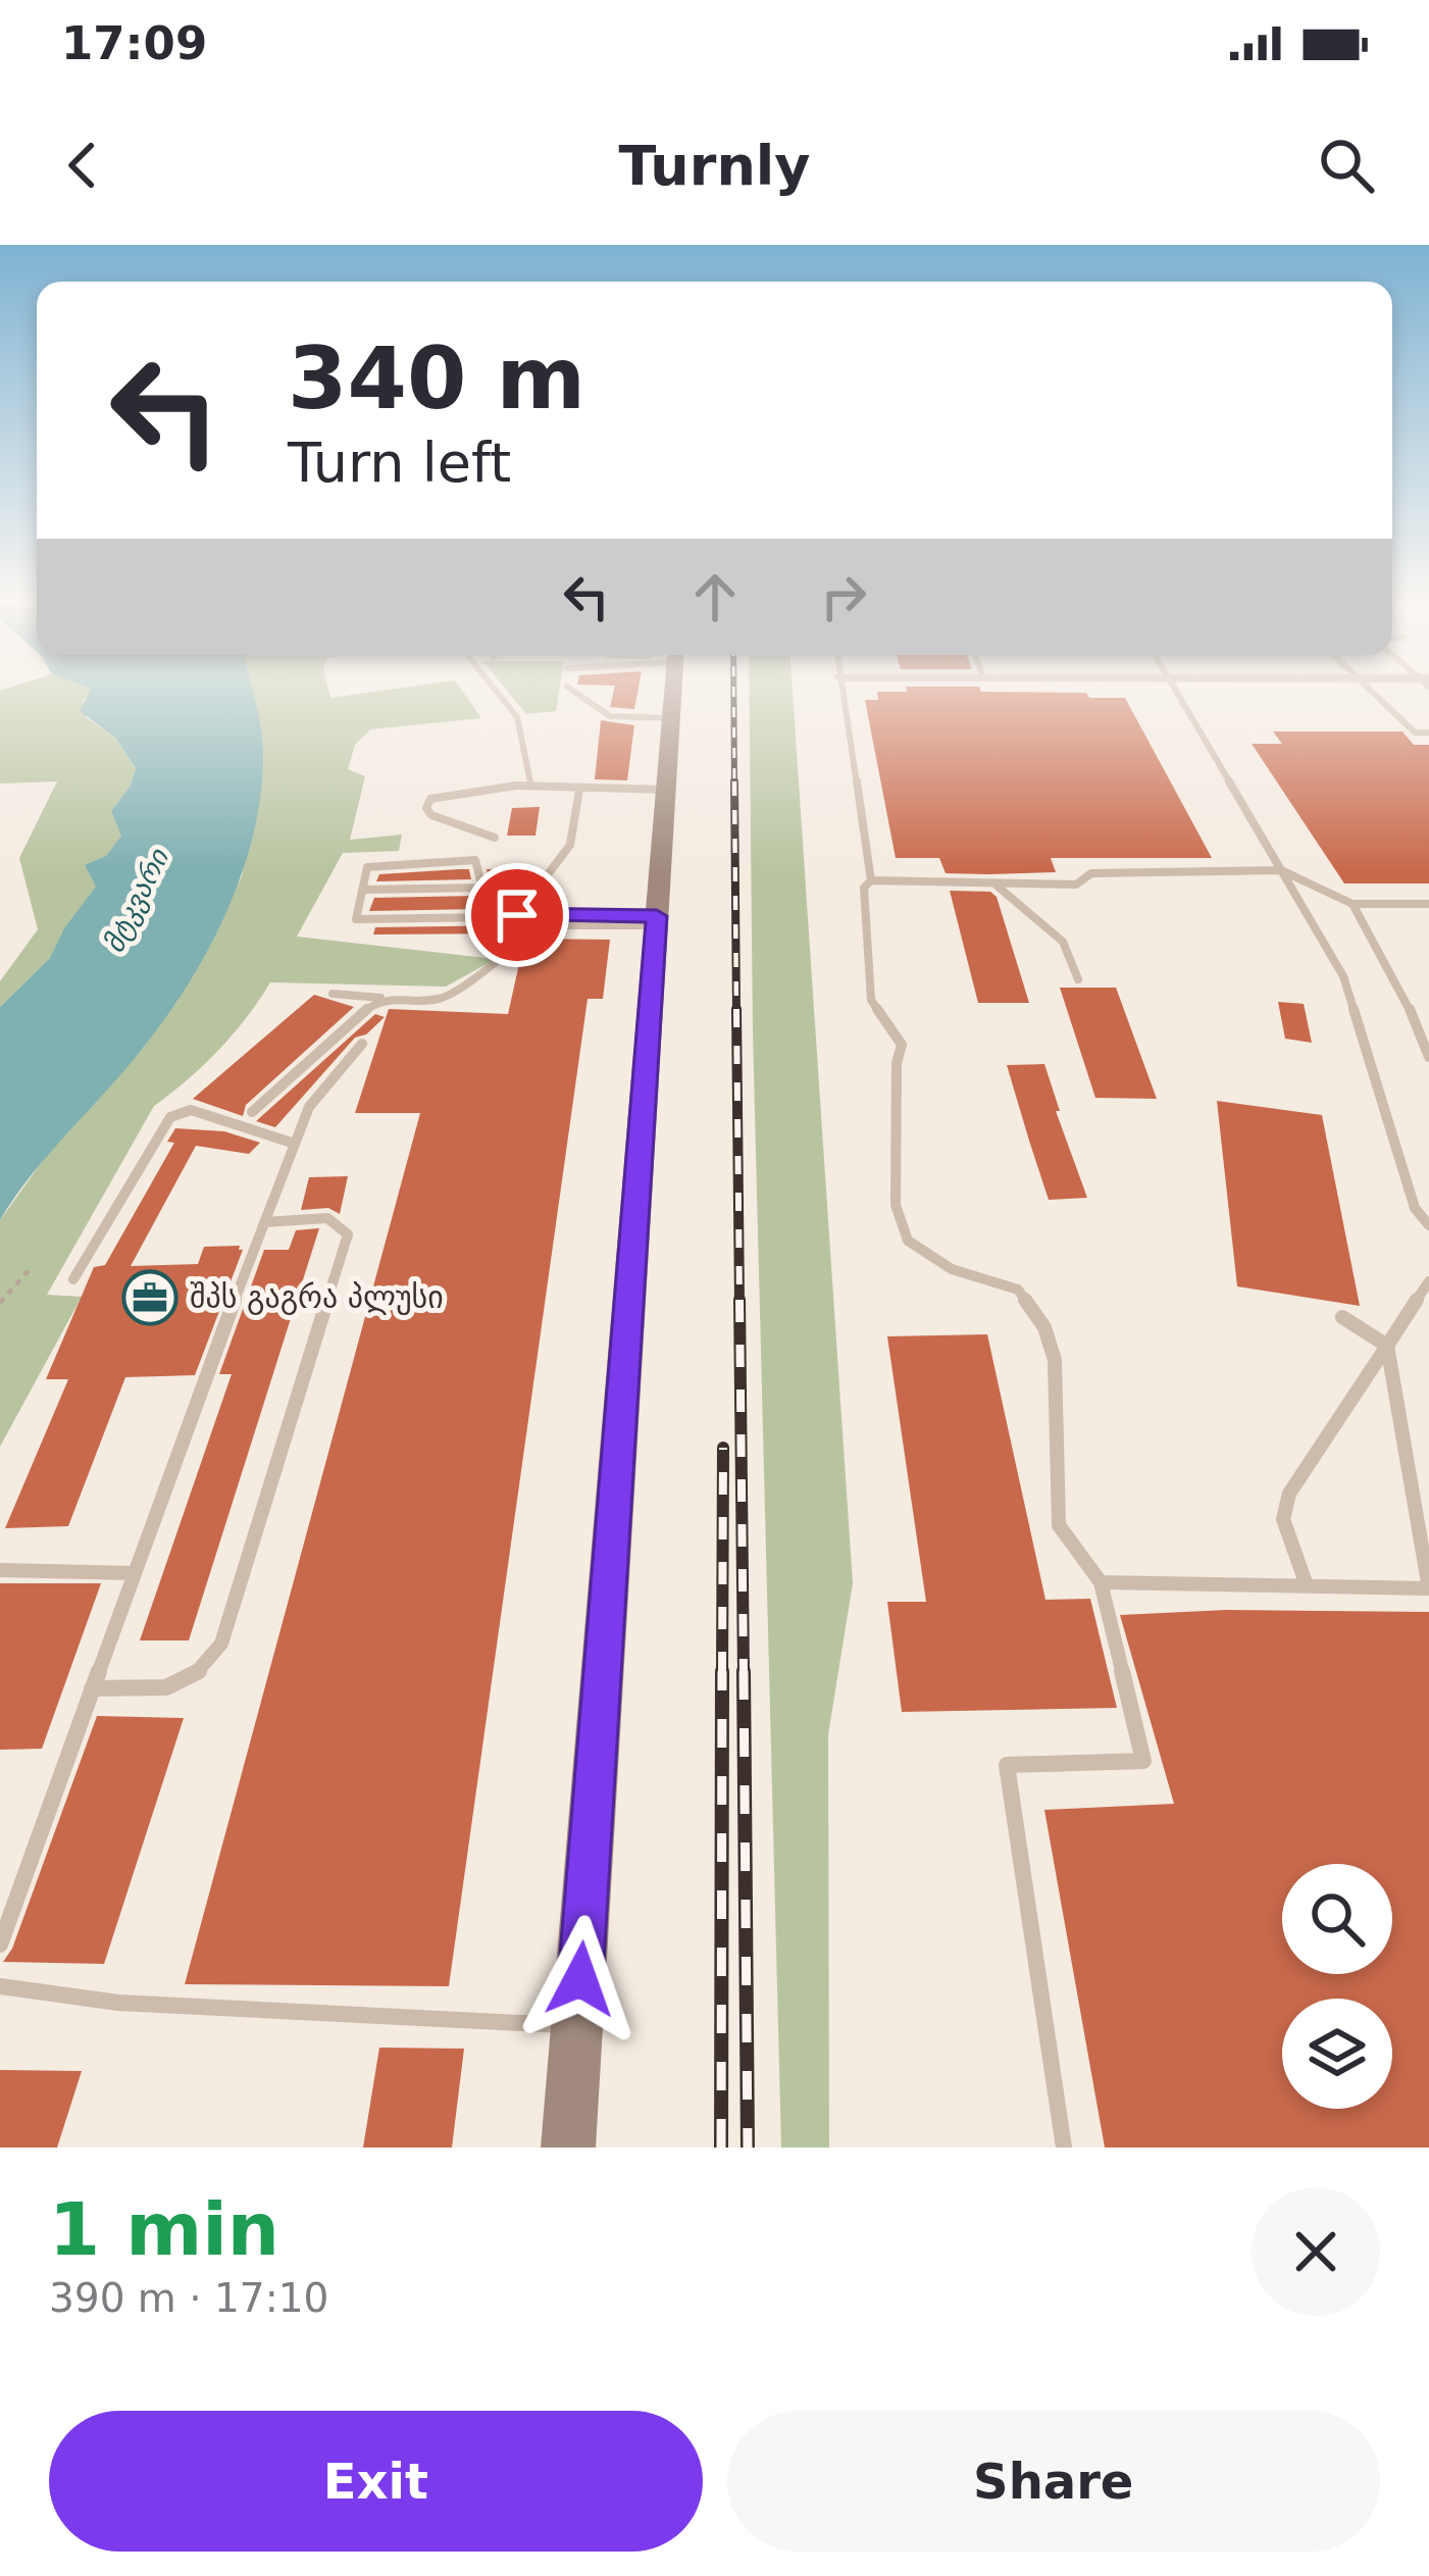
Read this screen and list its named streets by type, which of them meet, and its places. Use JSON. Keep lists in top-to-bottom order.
{
  "water": ["მტკვარი"],
  "places": {
    "office": ["შპს გაგრა პლუსი"]
  },
  "page": {
    "status": "17:09",
    "header": "Turnly",
    "turn": ["340 m", "Turn left"],
    "heading": ["1 min", "390 m · 17:10"],
    "buttons": ["Exit", "Share"]
  }
}
